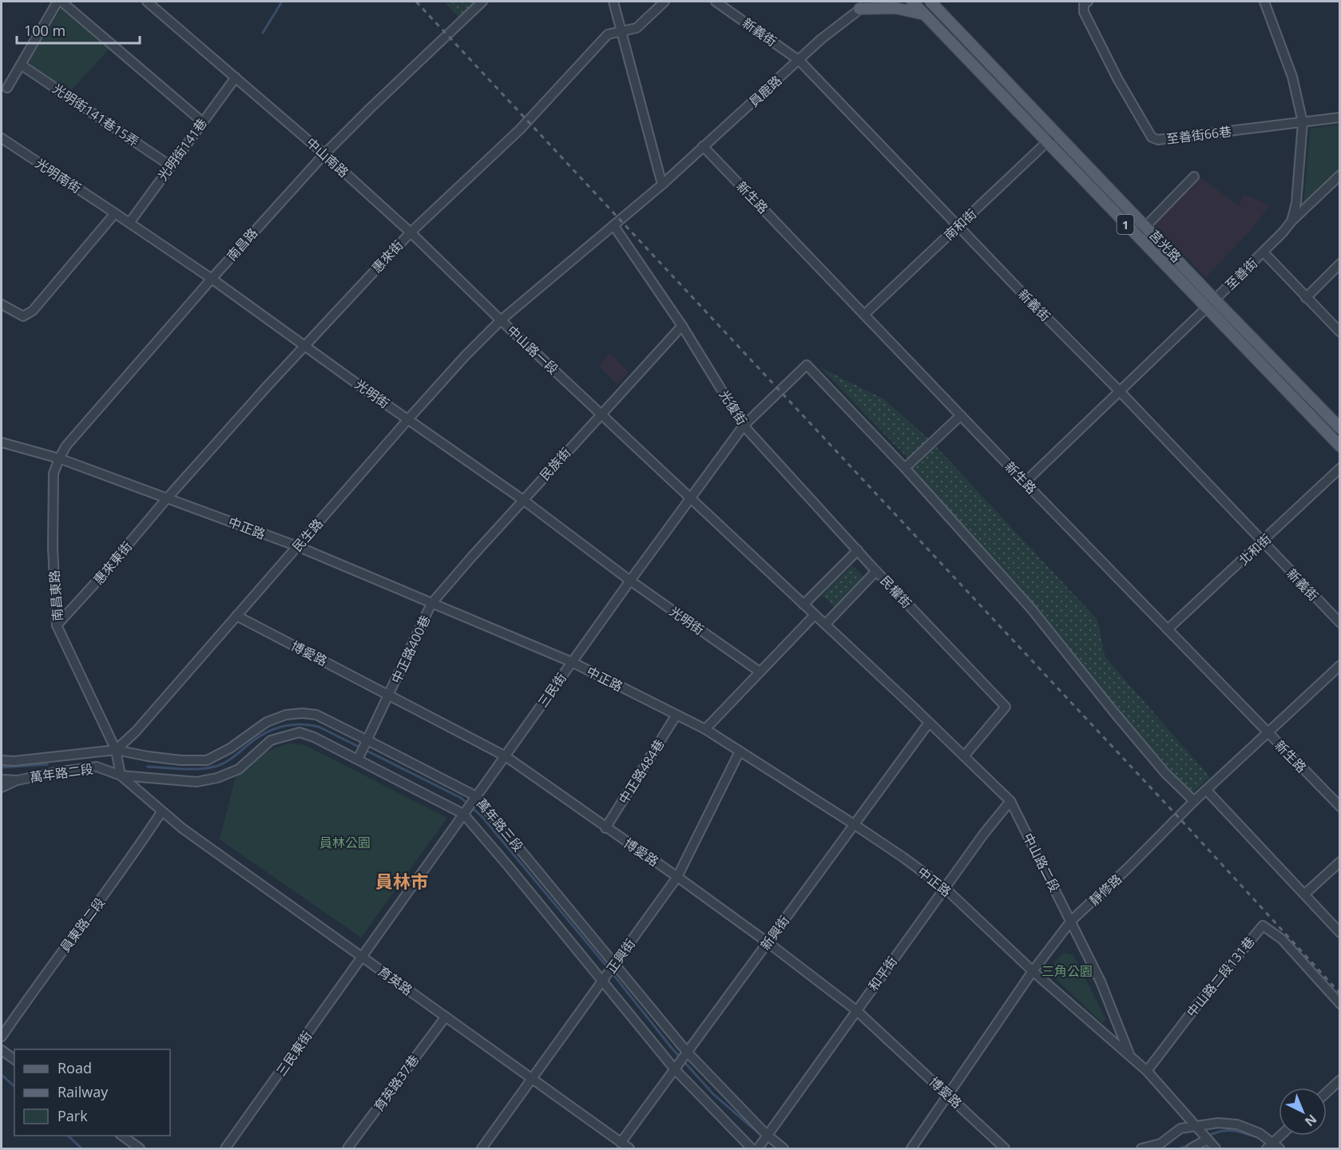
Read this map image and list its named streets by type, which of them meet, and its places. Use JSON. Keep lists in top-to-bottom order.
{
  "streets": {
    "main road": ["1", "莒光路"],
    "street": [
      "新義街",
      "員鹿路",
      "光明街141巷15弄",
      "至善街66巷",
      "光明街141巷",
      "中山南路",
      "光明南街",
      "新生路",
      "南和街",
      "南昌路",
      "惠來街",
      "至善街",
      "中山路一段",
      "光明街",
      "光復街",
      "民族街",
      "中正路",
      "民生路",
      "北和街",
      "惠來東街",
      "民權街",
      "南昌東路",
      "中正路400巷",
      "博愛路",
      "三民街",
      "中正路484巷",
      "萬年路二段",
      "萬年路三段",
      "中山路二段",
      "靜修路",
      "員東路二段",
      "新興街",
      "正興街",
      "和平街",
      "中山路二段131巷",
      "育英路",
      "三民東街",
      "育英路37巷"
    ]
  },
  "crossings": [
    ["新義街", "員鹿路"],
    ["新義街", "南和街"],
    ["新義街", "至善街"],
    ["新義街", "北和街"],
    ["員鹿路", "新生路"],
    ["員鹿路", "中山路一段"],
    ["光明街141巷15弄", "光明街141巷"],
    ["至善街66巷", "至善街"],
    ["光明街141巷", "中山南路"],
    ["光明街141巷", "光明街"],
    ["中山南路", "南昌路"],
    ["中山南路", "惠來街"],
    ["中山南路", "中山路一段"],
    ["中山南路", "民生路"],
    ["光明南街", "光明街"],
    ["新生路", "南和街"],
    ["新生路", "至善街"],
    ["新生路", "北和街"],
    ["新生路", "靜修路"],
    ["南和街", "莒光路"],
    ["南昌路", "光明街"],
    ["南昌路", "中正路"],
    ["南昌路", "南昌東路"],
    ["莒光路", "至善街"],
    ["惠來街", "光明街"],
    ["惠來街", "中正路"],
    ["惠來街", "惠來東街"],
    ["中山路一段", "光復街"],
    ["中山路一段", "民族街"],
    ["中山路一段", "民生路"],
    ["中山路一段", "三民街"],
    ["中山路一段", "中山路二段"],
    ["光明街", "民族街"],
    ["光明街", "民生路"],
    ["光明街", "三民街"],
    ["光復街", "民族街"],
    ["光復街", "民權街"],
    ["光復街", "三民街"],
    ["民族街", "中正路"],
    ["民族街", "中正路400巷"],
    ["中正路", "民生路"],
    ["中正路", "惠來東街"],
    ["中正路", "南昌東路"],
    ["中正路", "中正路400巷"],
    ["中正路", "三民街"],
    ["中正路", "中正路484巷"],
    ["中正路", "中山路二段"],
    ["中正路", "靜修路"],
    ["中正路", "新興街"],
    ["中正路", "正興街"],
    ["中正路", "和平街"],
    ["民生路", "南昌東路"],
    ["民生路", "博愛路"],
    ["民生路", "萬年路二段"],
    ["民生路", "萬年路三段"],
    ["惠來東街", "南昌東路"],
    ["民權街", "中山路二段"],
    ["南昌東路", "萬年路二段"],
    ["南昌東路", "萬年路三段"],
    ["南昌東路", "育英路"],
    ["中正路400巷", "博愛路"],
    ["中正路400巷", "萬年路三段"],
    ["博愛路", "三民街"],
    ["博愛路", "中正路484巷"],
    ["博愛路", "靜修路"],
    ["博愛路", "新興街"],
    ["博愛路", "正興街"],
    ["博愛路", "和平街"],
    ["三民街", "萬年路三段"],
    ["三民街", "育英路"],
    ["三民街", "三民東街"],
    ["萬年路二段", "萬年路三段"],
    ["萬年路二段", "育英路"],
    ["萬年路三段", "新興街"],
    ["萬年路三段", "正興街"],
    ["萬年路三段", "和平街"],
    ["萬年路三段", "育英路"],
    ["中山路二段", "靜修路"],
    ["中山路二段", "新興街"],
    ["中山路二段", "和平街"],
    ["中山路二段", "中山路二段131巷"],
    ["員東路二段", "育英路"],
    ["新興街", "育英路"],
    ["正興街", "育英路"],
    ["育英路", "三民東街"],
    ["育英路", "育英路37巷"]
  ],
  "districts": ["員林市"],
  "parks": ["員林公園", "三角公園"],
  "legend": ["Road", "Railway", "Park"],
  "scale_bar": "100 m",
  "north": "bottom right"
}
